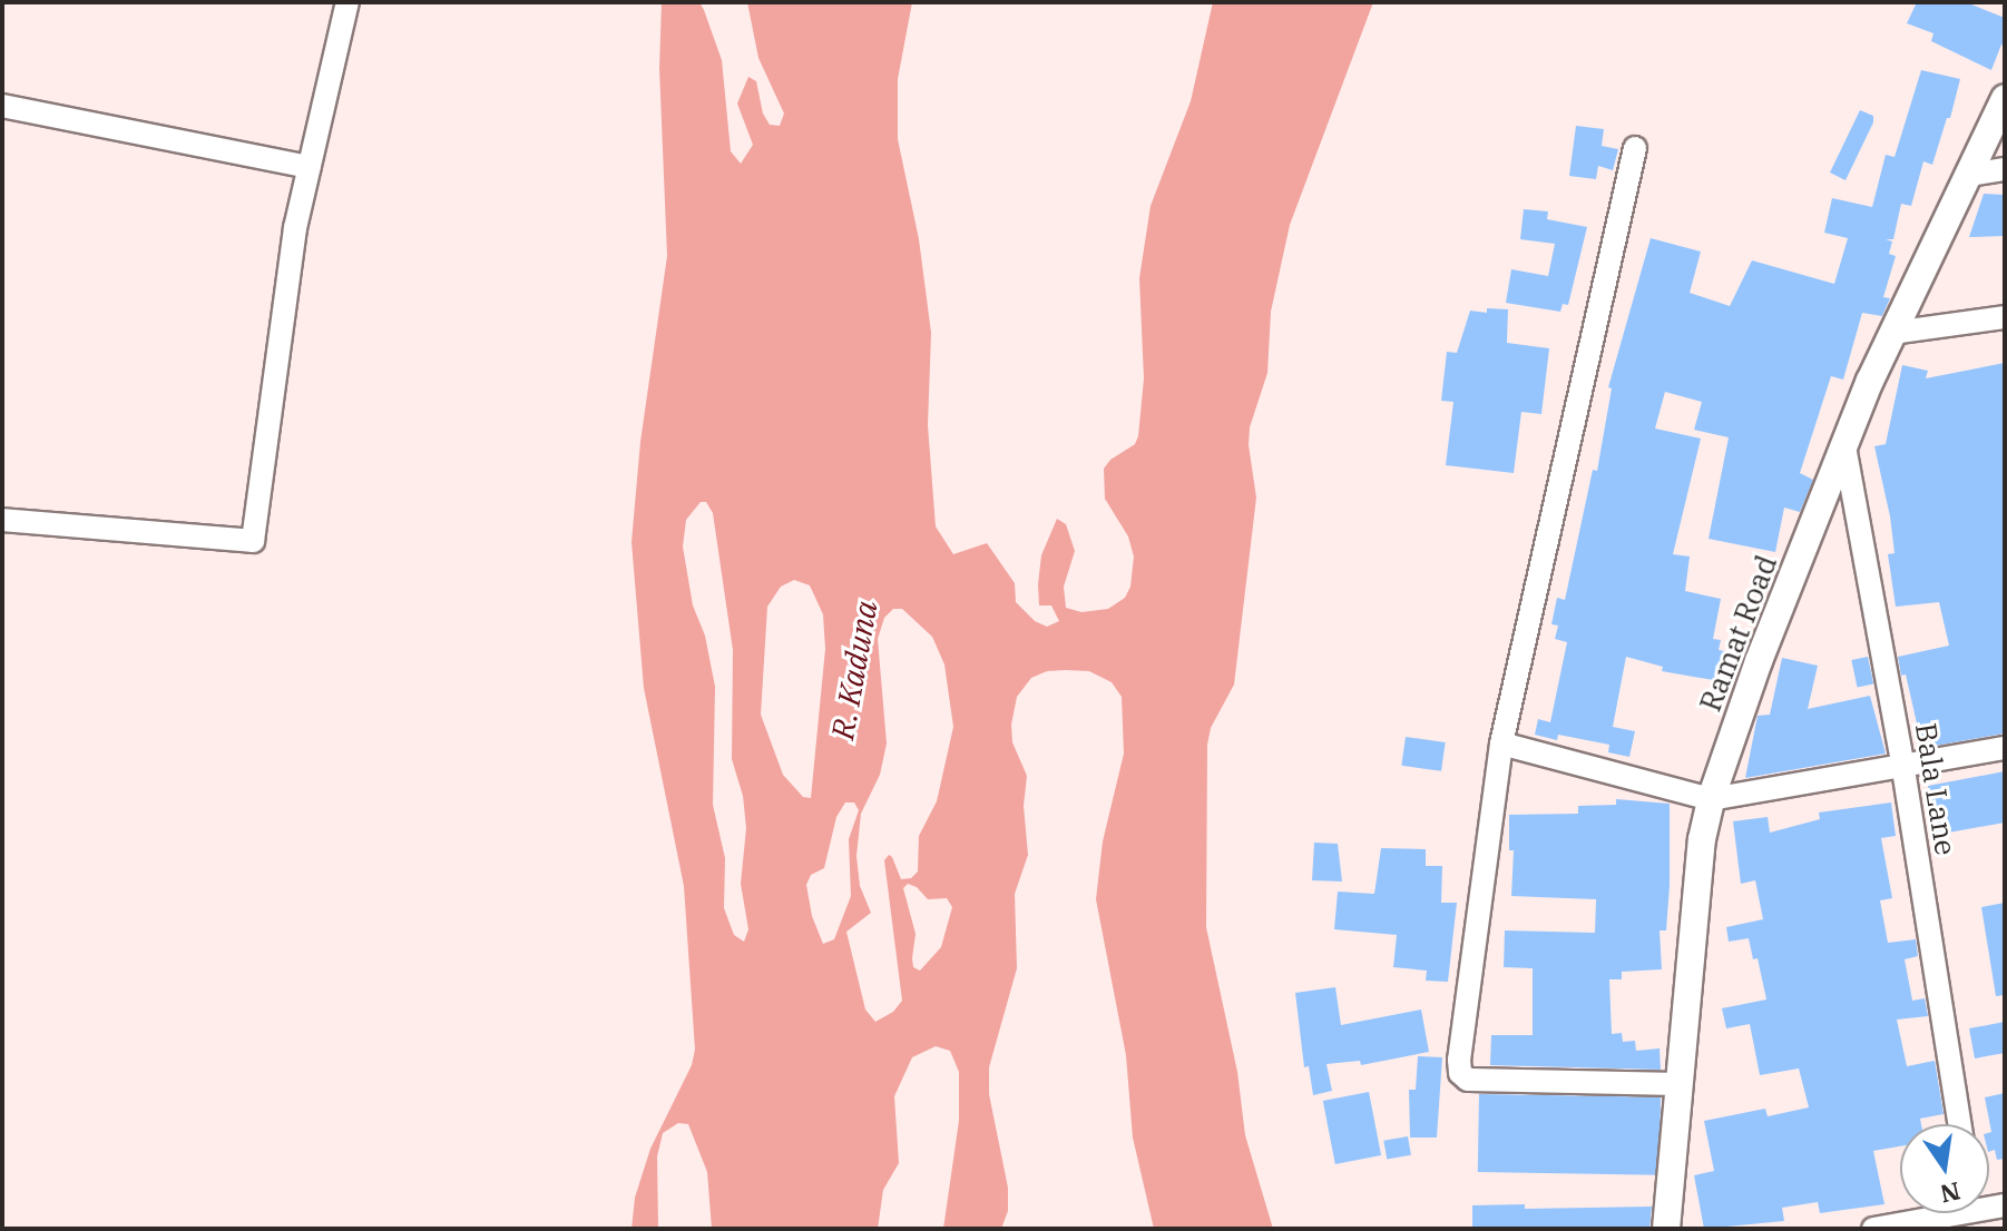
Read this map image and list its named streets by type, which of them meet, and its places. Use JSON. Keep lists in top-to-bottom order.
{
  "streets": {
    "street": ["Ramat Road", "Bala Lane"]
  },
  "crossings": [
    ["Ramat Road", "Bala Lane"]
  ],
  "water": ["R. Kaduna"],
  "north": "bottom"
}
